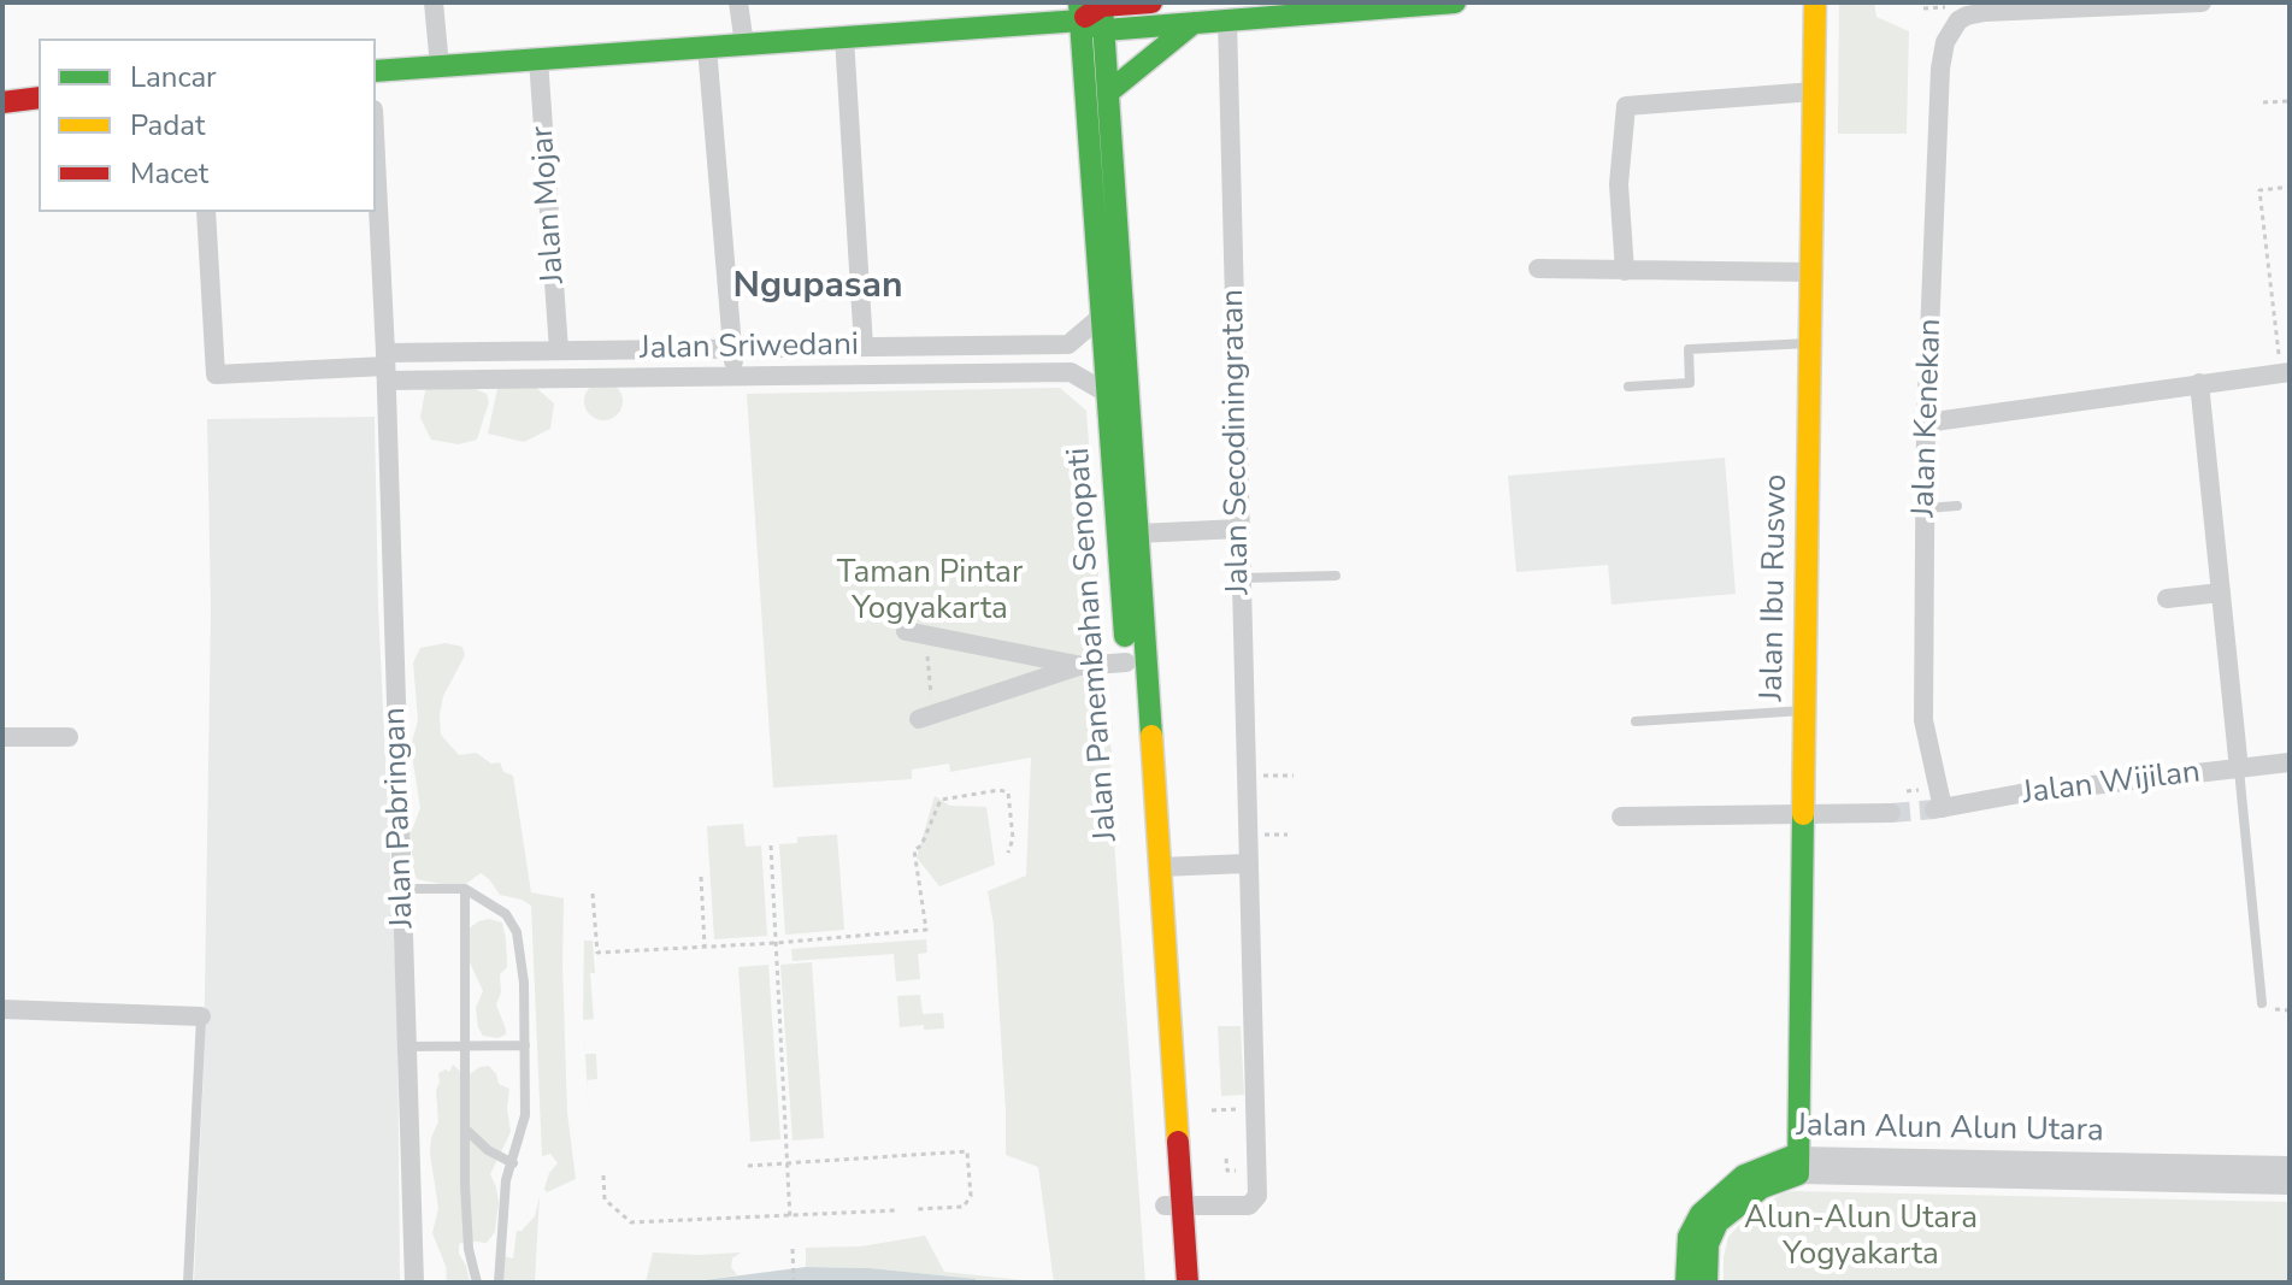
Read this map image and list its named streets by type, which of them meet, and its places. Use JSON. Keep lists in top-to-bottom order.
{
  "streets": {
    "main road": ["Jalan Ibu Ruswo", "Jalan Panembahan Senopati", "Jalan Alun Alun Utara"],
    "street": [
      "Jalan Mojar",
      "Jalan Sriwedani",
      "Jalan Kenekan",
      "Jalan Secodiningratan",
      "Jalan Wijilan",
      "Jalan Pabringan"
    ]
  },
  "crossings": [
    ["Jalan Mojar", "Jalan Sriwedani"],
    ["Jalan Sriwedani", "Jalan Pabringan"],
    ["Jalan Kenekan", "Jalan Wijilan"],
    ["Jalan Secodiningratan", "Jalan Panembahan Senopati"],
    ["Jalan Ibu Ruswo", "Jalan Alun Alun Utara"]
  ],
  "districts": ["Ngupasan"],
  "parks": ["Taman Pintar Yogyakarta", "Alun-Alun Utara Yogyakarta"],
  "legend": ["Lancar", "Padat", "Macet"]
}
